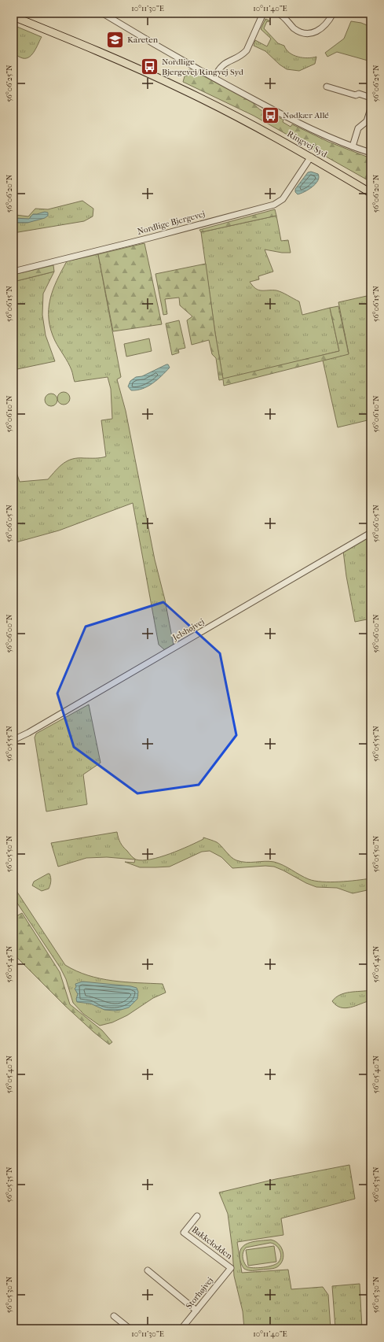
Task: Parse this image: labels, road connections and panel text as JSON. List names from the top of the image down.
{
  "streets": {
    "main road": ["Ringvej Syd"],
    "street": [
      "Nordlige Bjergevej",
      "Jelshøjvej",
      "Bakkelodden",
      "Storhøjvej"
    ]
  },
  "crossings": [
    ["Ringvej Syd", "Nordlige Bjergevej"],
    ["Bakkelodden", "Storhøjvej"]
  ],
  "places": {
    "school or university": ["Kareten"],
    "bus stop": ["Nordlige Bjergevej/Ringvej Syd", "Nødkær Allé"]
  },
  "coordinates": [
    "10°11'30\"E",
    "10°11'40\"E",
    "56°06'25\"N",
    "56°06'20\"N",
    "56°06'15\"N",
    "56°06'10\"N",
    "56°06'05\"N",
    "56°06'00\"N",
    "56°05'55\"N",
    "56°05'50\"N",
    "56°05'45\"N",
    "56°05'40\"N",
    "56°05'35\"N",
    "56°05'30\"N"
  ]
}
